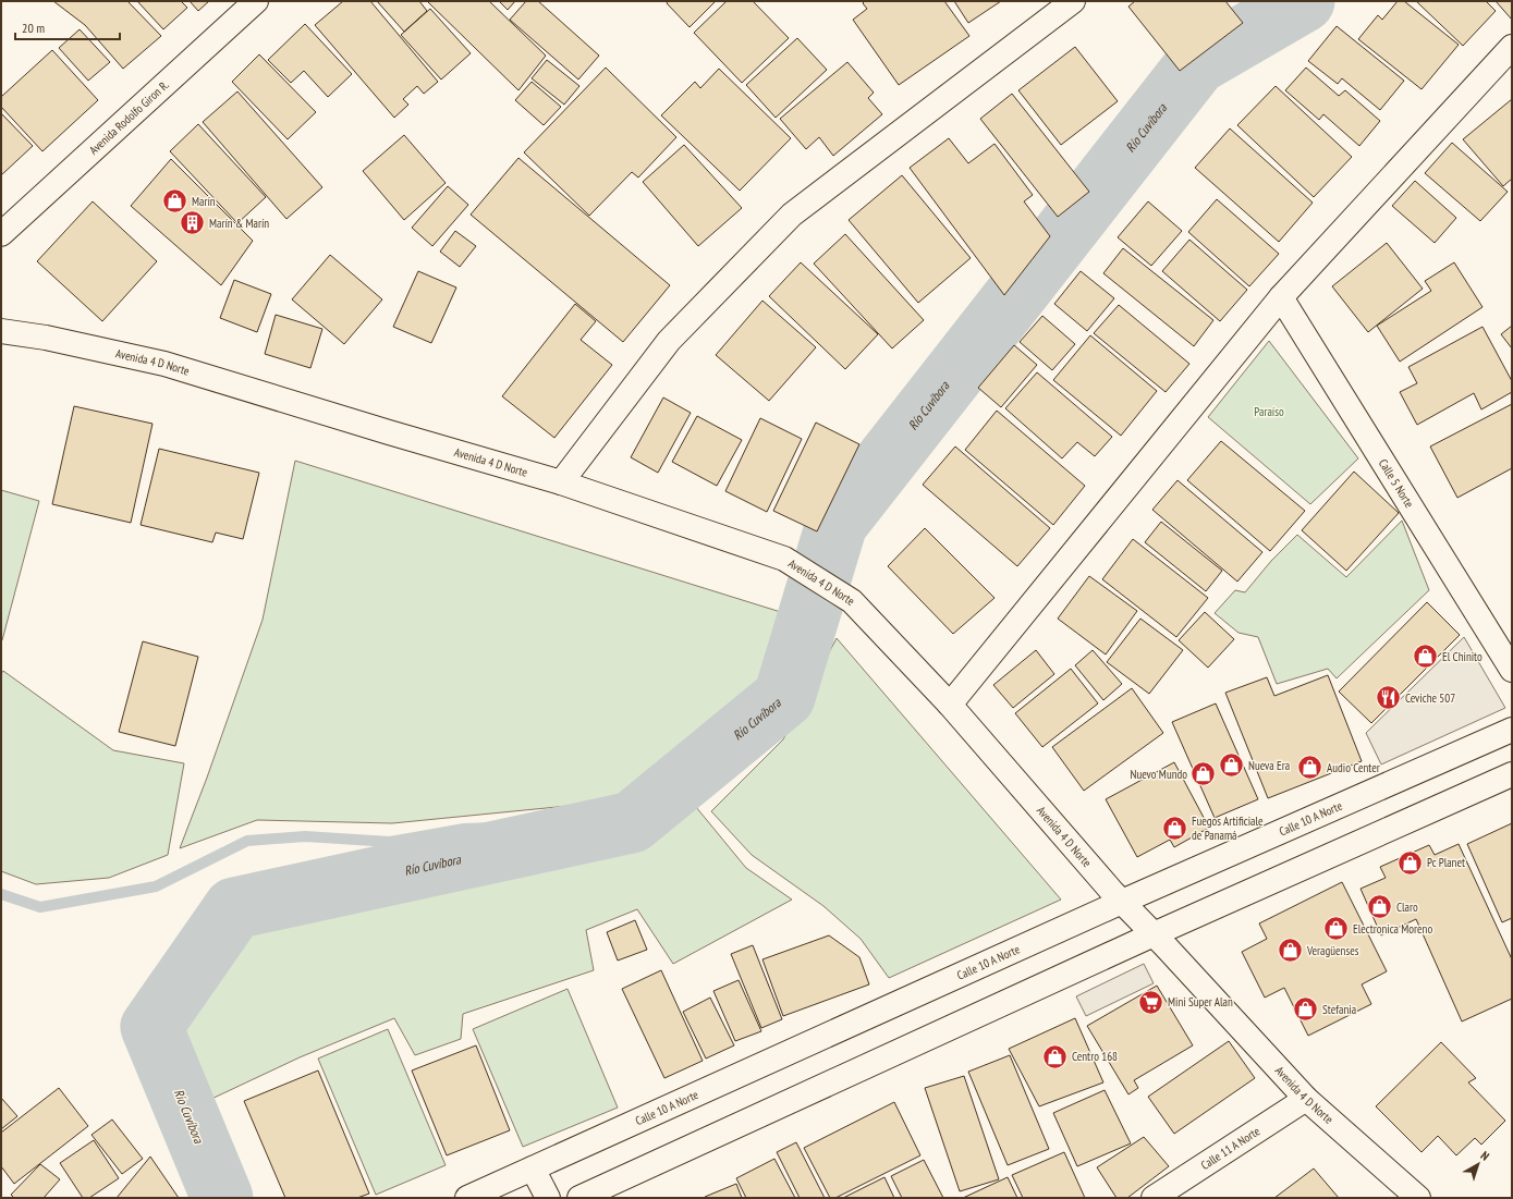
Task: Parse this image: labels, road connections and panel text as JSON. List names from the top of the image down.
{
  "streets": {
    "street": [
      "Avenida Rodolfo Giron R.",
      "Avenida 4 D Norte",
      "Calle 5 Norte",
      "Calle 10 A Norte",
      "Calle 11 A Norte"
    ]
  },
  "crossings": [
    ["Avenida 4 D Norte", "Calle 10 A Norte"],
    ["Avenida 4 D Norte", "Calle 11 A Norte"]
  ],
  "water": ["Río Cuvíbora"],
  "parks": ["Paraíso"],
  "places": {
    "shop": [
      "Marín",
      "El Chinito",
      "Nueva Era",
      "Audio Center",
      "Nuevo Mundo",
      "Fuegos Artificiale de Panamá",
      "Pc Planet",
      "Claro",
      "Electronica Moreno",
      "Veragüenses",
      "Stefania",
      "Centro 168"
    ],
    "building": ["Marín & Marín"],
    "restaurant": ["Ceviche 507"],
    "supermarket": ["Mini Super Alan"]
  },
  "scale_bar": "20 m",
  "north": "top right"
}
